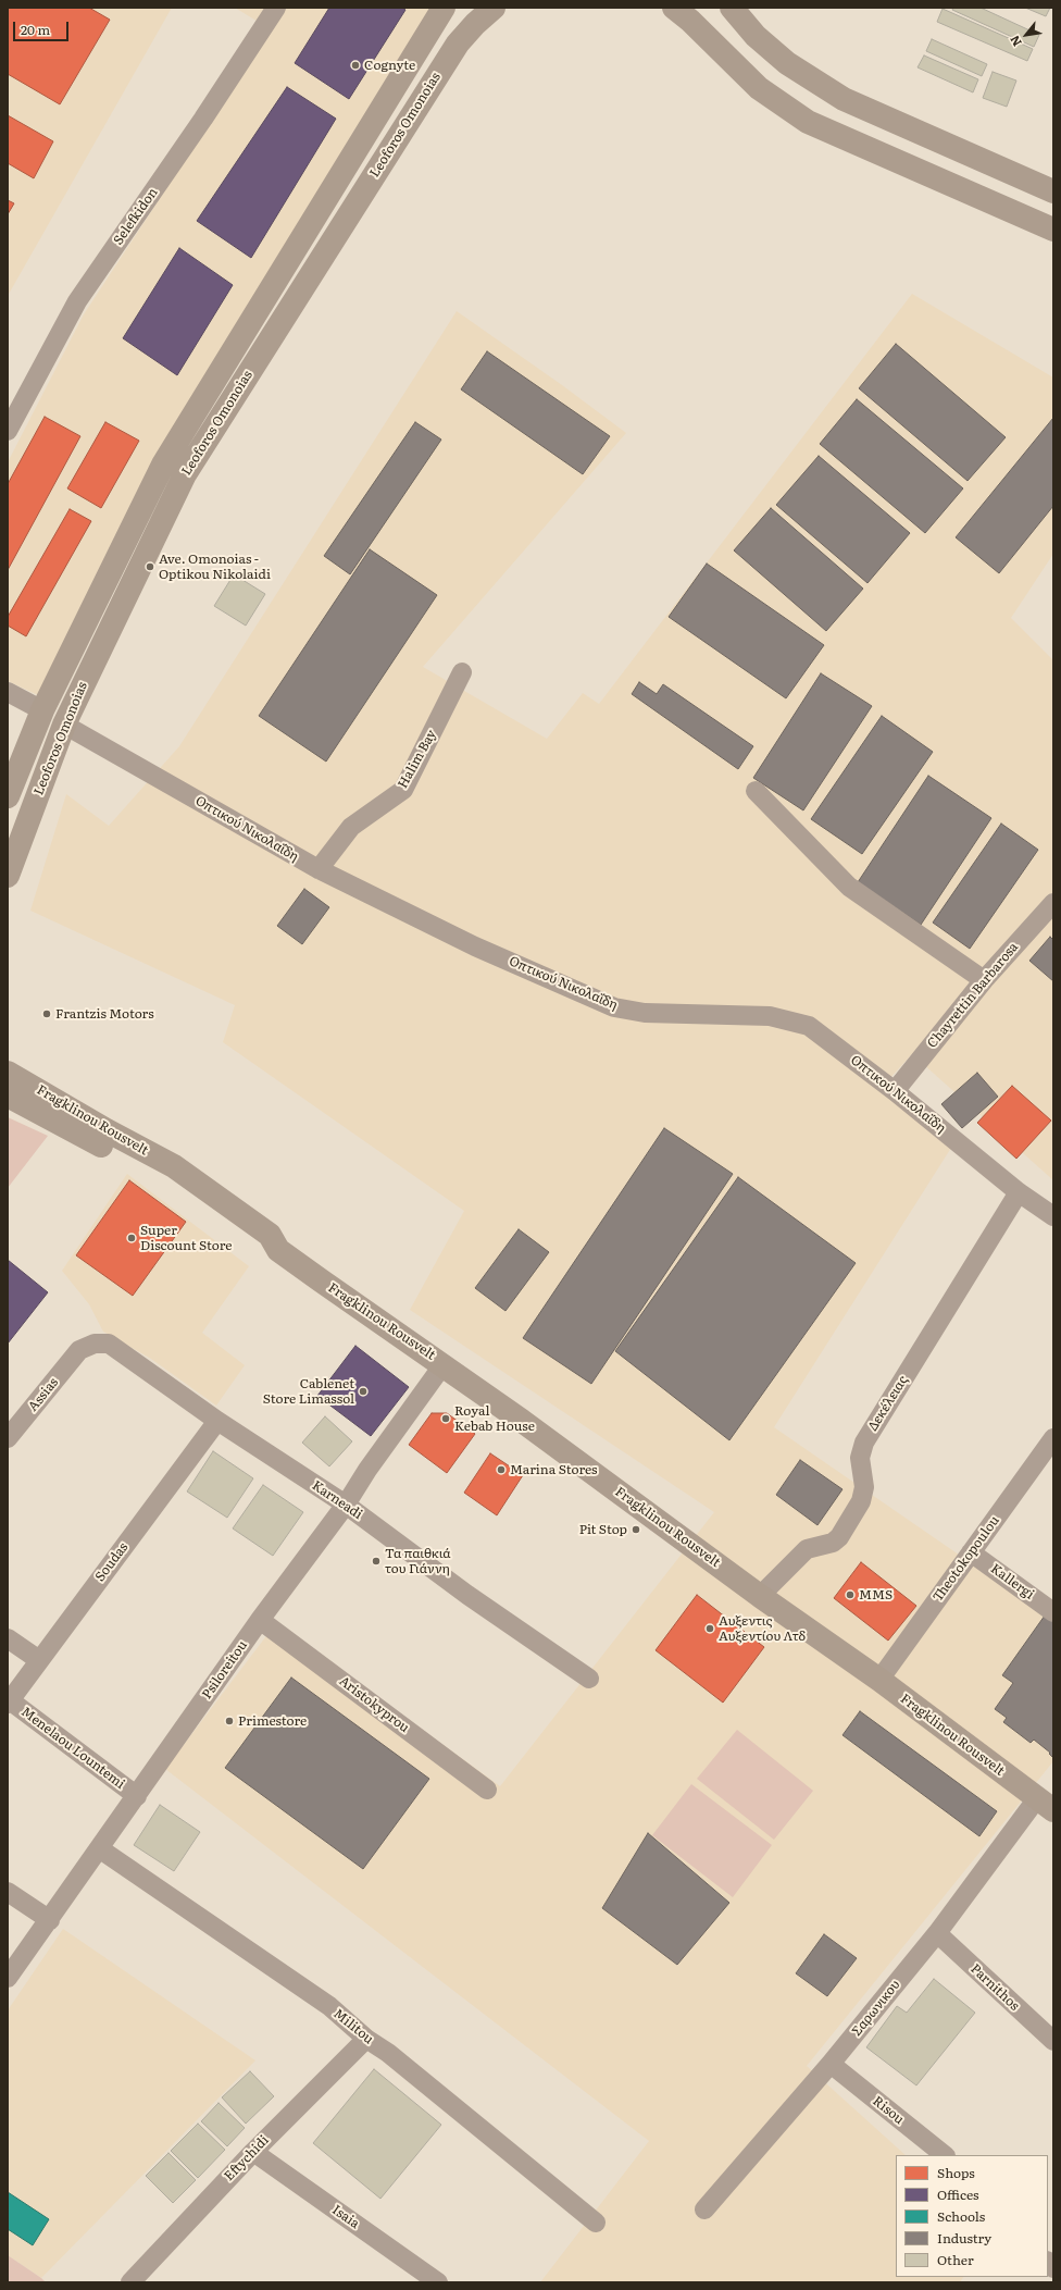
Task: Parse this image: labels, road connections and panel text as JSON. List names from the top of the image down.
{
  "streets": {
    "main road": ["Leoforos Omonoias", "Fragklinou Rousvelt"],
    "street": [
      "Selefkidon",
      "Halim Bay",
      "Οπτικού Νικολαΐδη",
      "Chayrettin Barbarosa",
      "Assias",
      "Δεκέλειας",
      "Karneadi",
      "Theotokopoulou",
      "Soudas",
      "Kallergi",
      "Psiloreitou",
      "Aristokyprou",
      "Menelaou Lountemi",
      "Parnithos",
      "Σαρωνικου",
      "Militou",
      "Risou",
      "Eftychidi",
      "Isaia"
    ]
  },
  "crossings": [
    ["Leoforos Omonoias", "Οπτικού Νικολαΐδη"],
    ["Halim Bay", "Οπτικού Νικολαΐδη"],
    ["Οπτικού Νικολαΐδη", "Chayrettin Barbarosa"],
    ["Οπτικού Νικολαΐδη", "Δεκέλειας"],
    ["Fragklinou Rousvelt", "Δεκέλειας"],
    ["Fragklinou Rousvelt", "Theotokopoulou"],
    ["Fragklinou Rousvelt", "Psiloreitou"],
    ["Fragklinou Rousvelt", "Σαρωνικου"],
    ["Assias", "Karneadi"],
    ["Karneadi", "Soudas"],
    ["Karneadi", "Psiloreitou"],
    ["Theotokopoulou", "Kallergi"],
    ["Soudas", "Menelaou Lountemi"],
    ["Psiloreitou", "Aristokyprou"],
    ["Psiloreitou", "Menelaou Lountemi"],
    ["Psiloreitou", "Militou"],
    ["Parnithos", "Σαρωνικου"],
    ["Σαρωνικου", "Risou"],
    ["Militou", "Eftychidi"],
    ["Eftychidi", "Isaia"]
  ],
  "places": [
    "Cognyte",
    "Ave. Omonoias - Optikou Nikolaidi",
    "Frantzis Motors",
    "Super Discount Store",
    "Cablenet Store Limassol",
    "Royal Kebab House",
    "Marina Stores",
    "Pit Stop",
    "Τα παιθκιά του Γιάννη",
    "MMS",
    "Αυξεντις Αυξεντίου Λτδ",
    "Primestore"
  ],
  "legend": [
    "Shops",
    "Offices",
    "Schools",
    "Industry",
    "Other"
  ],
  "scale_bar": "20 m",
  "north": "bottom left"
}
